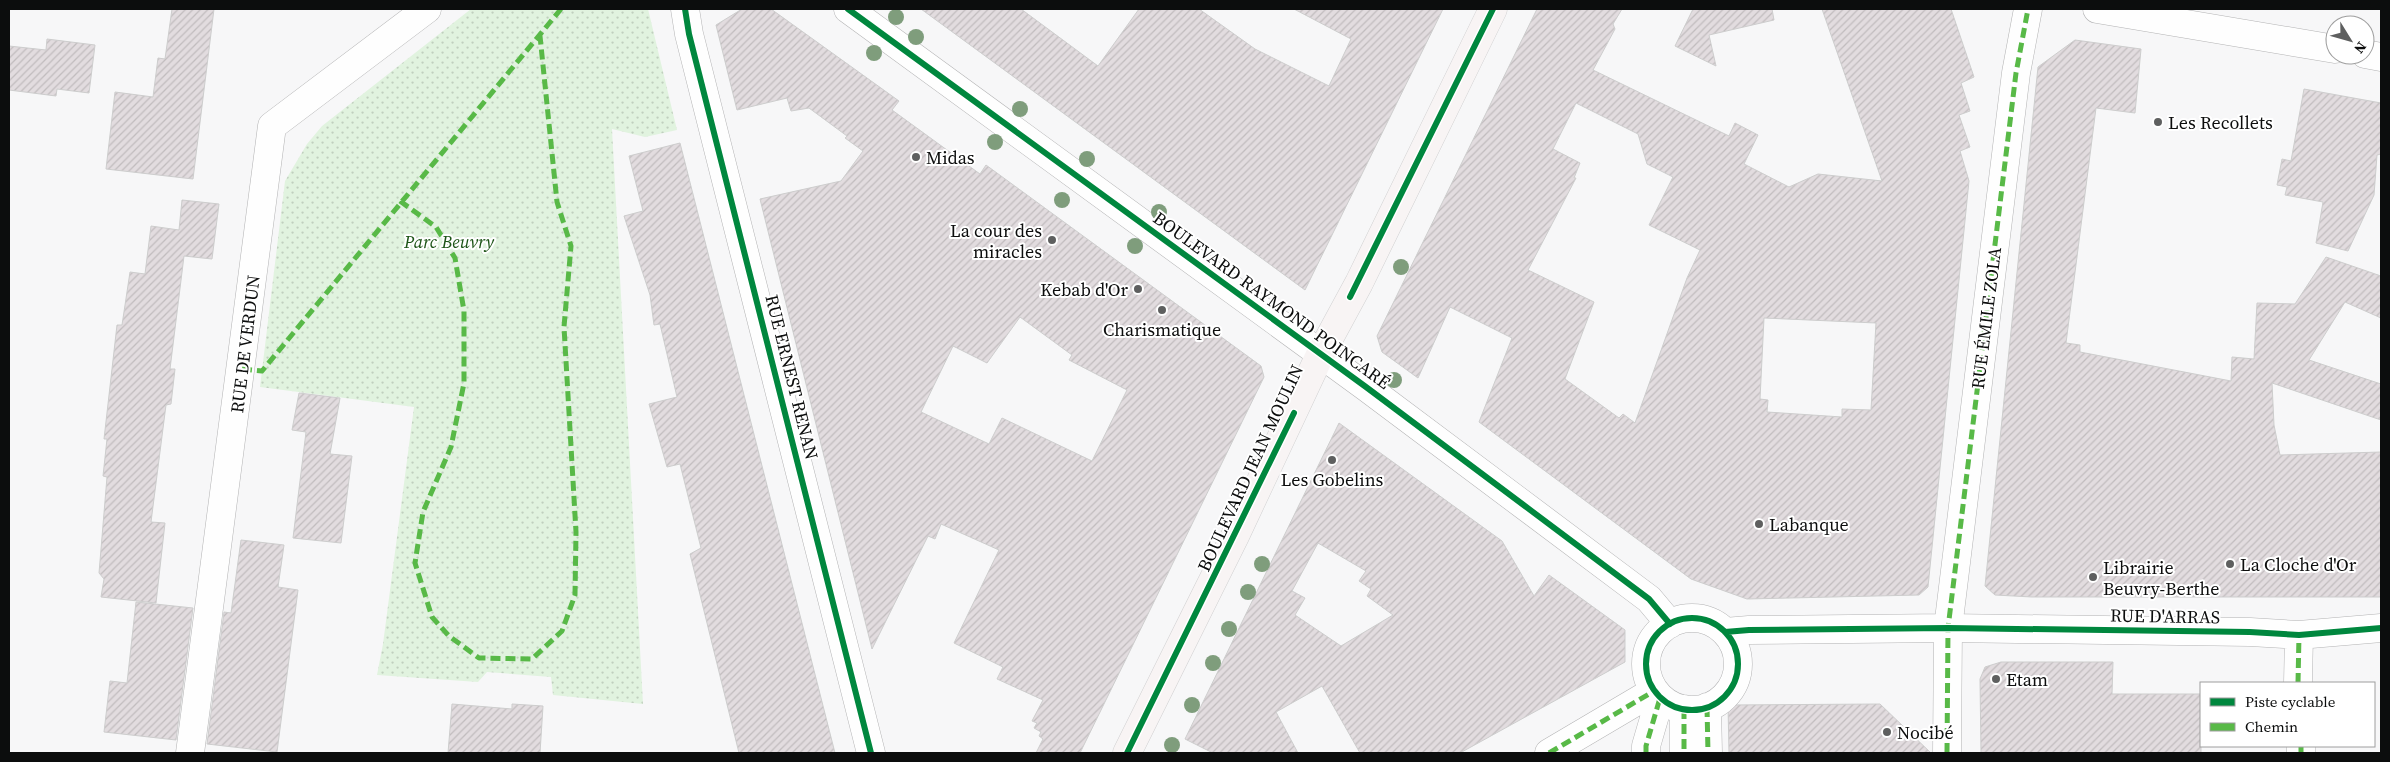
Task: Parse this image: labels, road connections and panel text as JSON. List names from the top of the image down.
{
  "streets": {
    "main road": ["BOULEVARD JEAN MOULIN"],
    "street": [
      "BOULEVARD RAYMOND POINCARÉ",
      "RUE ÉMILE ZOLA",
      "RUE DE VERDUN",
      "RUE ERNEST RENAN",
      "RUE D'ARRAS"
    ]
  },
  "crossings": [
    ["BOULEVARD RAYMOND POINCARÉ", "BOULEVARD JEAN MOULIN"],
    ["BOULEVARD RAYMOND POINCARÉ", "RUE D'ARRAS"],
    ["RUE ÉMILE ZOLA", "RUE D'ARRAS"]
  ],
  "parks": ["Parc Beuvry"],
  "places": [
    "Les Recollets",
    "Midas",
    "La cour des miracles",
    "Kebab d'Or",
    "Charismatique",
    "Les Gobelins",
    "Labanque",
    "La Cloche d'Or",
    "Librairie Beuvry-Berthe",
    "Etam",
    "Nocibé"
  ],
  "legend": ["Piste cyclable", "Chemin"],
  "north": "bottom right"
}
